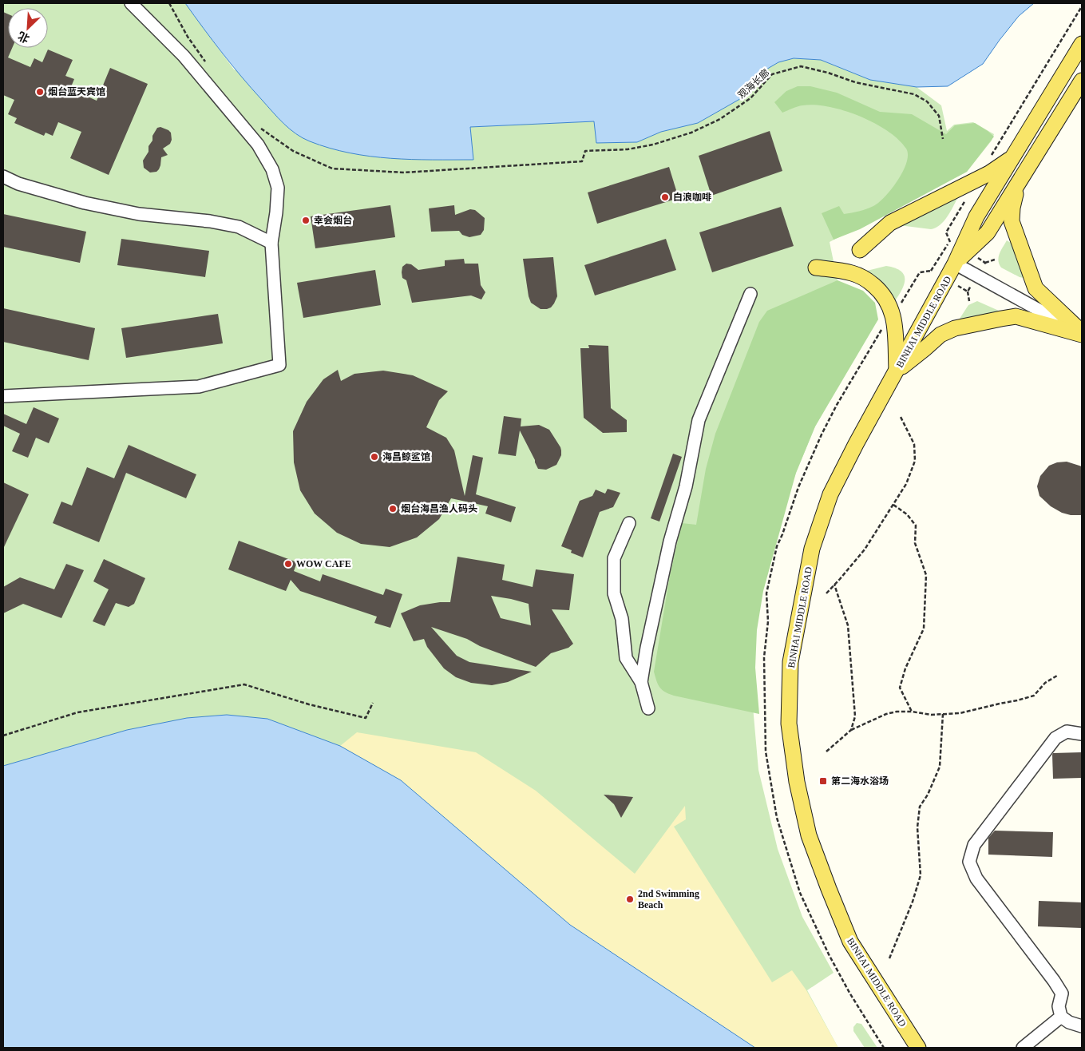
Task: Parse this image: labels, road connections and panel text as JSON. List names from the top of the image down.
{
  "streets": {
    "main road": ["BINHAI MIDDLE ROAD"],
    "path": ["观海长廊"]
  },
  "places": {
    "other": [
      "烟台蓝天宾馆",
      "白浪咖啡",
      "幸会烟台",
      "海昌鲸鲨馆",
      "烟台海昌渔人码头",
      "WOW CAFE",
      "2nd Swimming Beach"
    ],
    "transit": ["第二海水浴场"]
  },
  "north": "bottom left"
}
